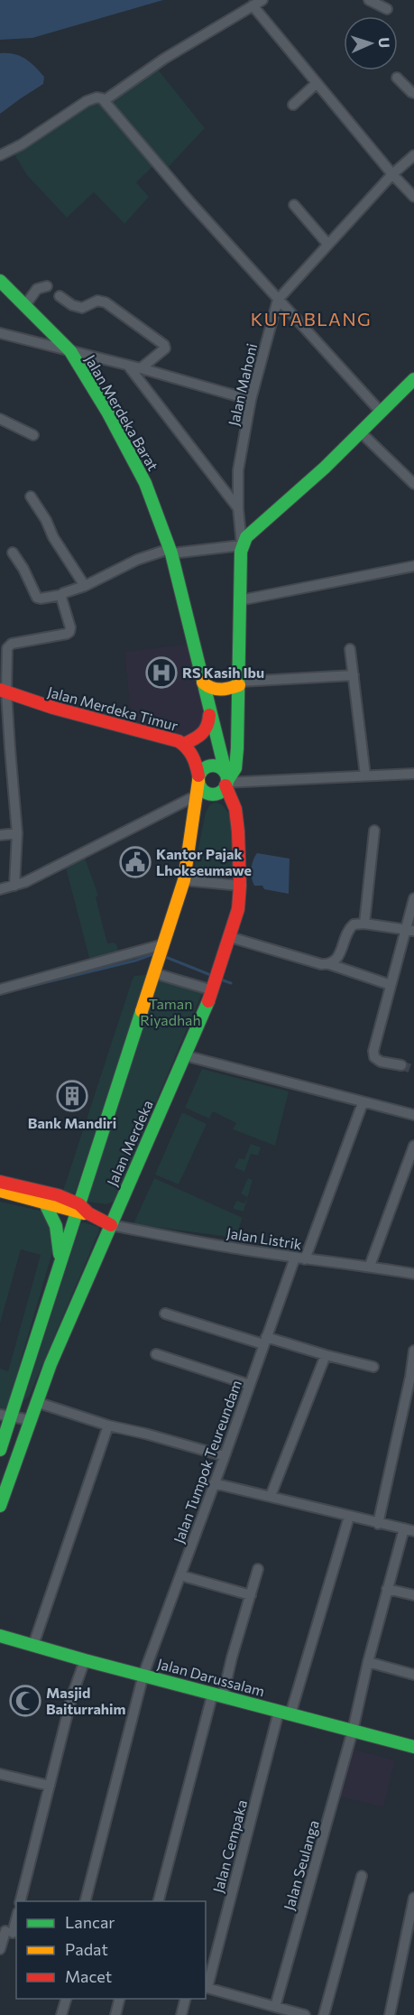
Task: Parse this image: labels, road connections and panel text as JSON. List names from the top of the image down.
{
  "streets": {
    "main road": [
      "Jalan Merdeka Barat",
      "Jalan Merdeka Timur",
      "Jalan Merdeka",
      "Jalan Darussalam"
    ],
    "street": [
      "Jalan Mahoni",
      "Jalan Listrik",
      "Jalan Tumpok Teureundam",
      "Jalan Cempaka",
      "Jalan Seulanga"
    ]
  },
  "crossings": [
    ["Jalan Merdeka Barat", "Jalan Merdeka Timur"],
    ["Jalan Merdeka Barat", "Jalan Merdeka"],
    ["Jalan Merdeka Timur", "Jalan Merdeka"],
    ["Jalan Merdeka", "Jalan Listrik"],
    ["Jalan Listrik", "Jalan Tumpok Teureundam"],
    ["Jalan Tumpok Teureundam", "Jalan Darussalam"],
    ["Jalan Darussalam", "Jalan Cempaka"],
    ["Jalan Darussalam", "Jalan Seulanga"]
  ],
  "districts": ["KUTABLANG"],
  "parks": ["Taman Riyadhah"],
  "places": {
    "hospital": ["RS Kasih Ibu"],
    "public building": ["Kantor Pajak Lhokseumawe"],
    "building": ["Bank Mandiri"],
    "mosque": ["Masjid Baiturrahim"]
  },
  "legend": ["Lancar", "Padat", "Macet"],
  "north": "right"
}
